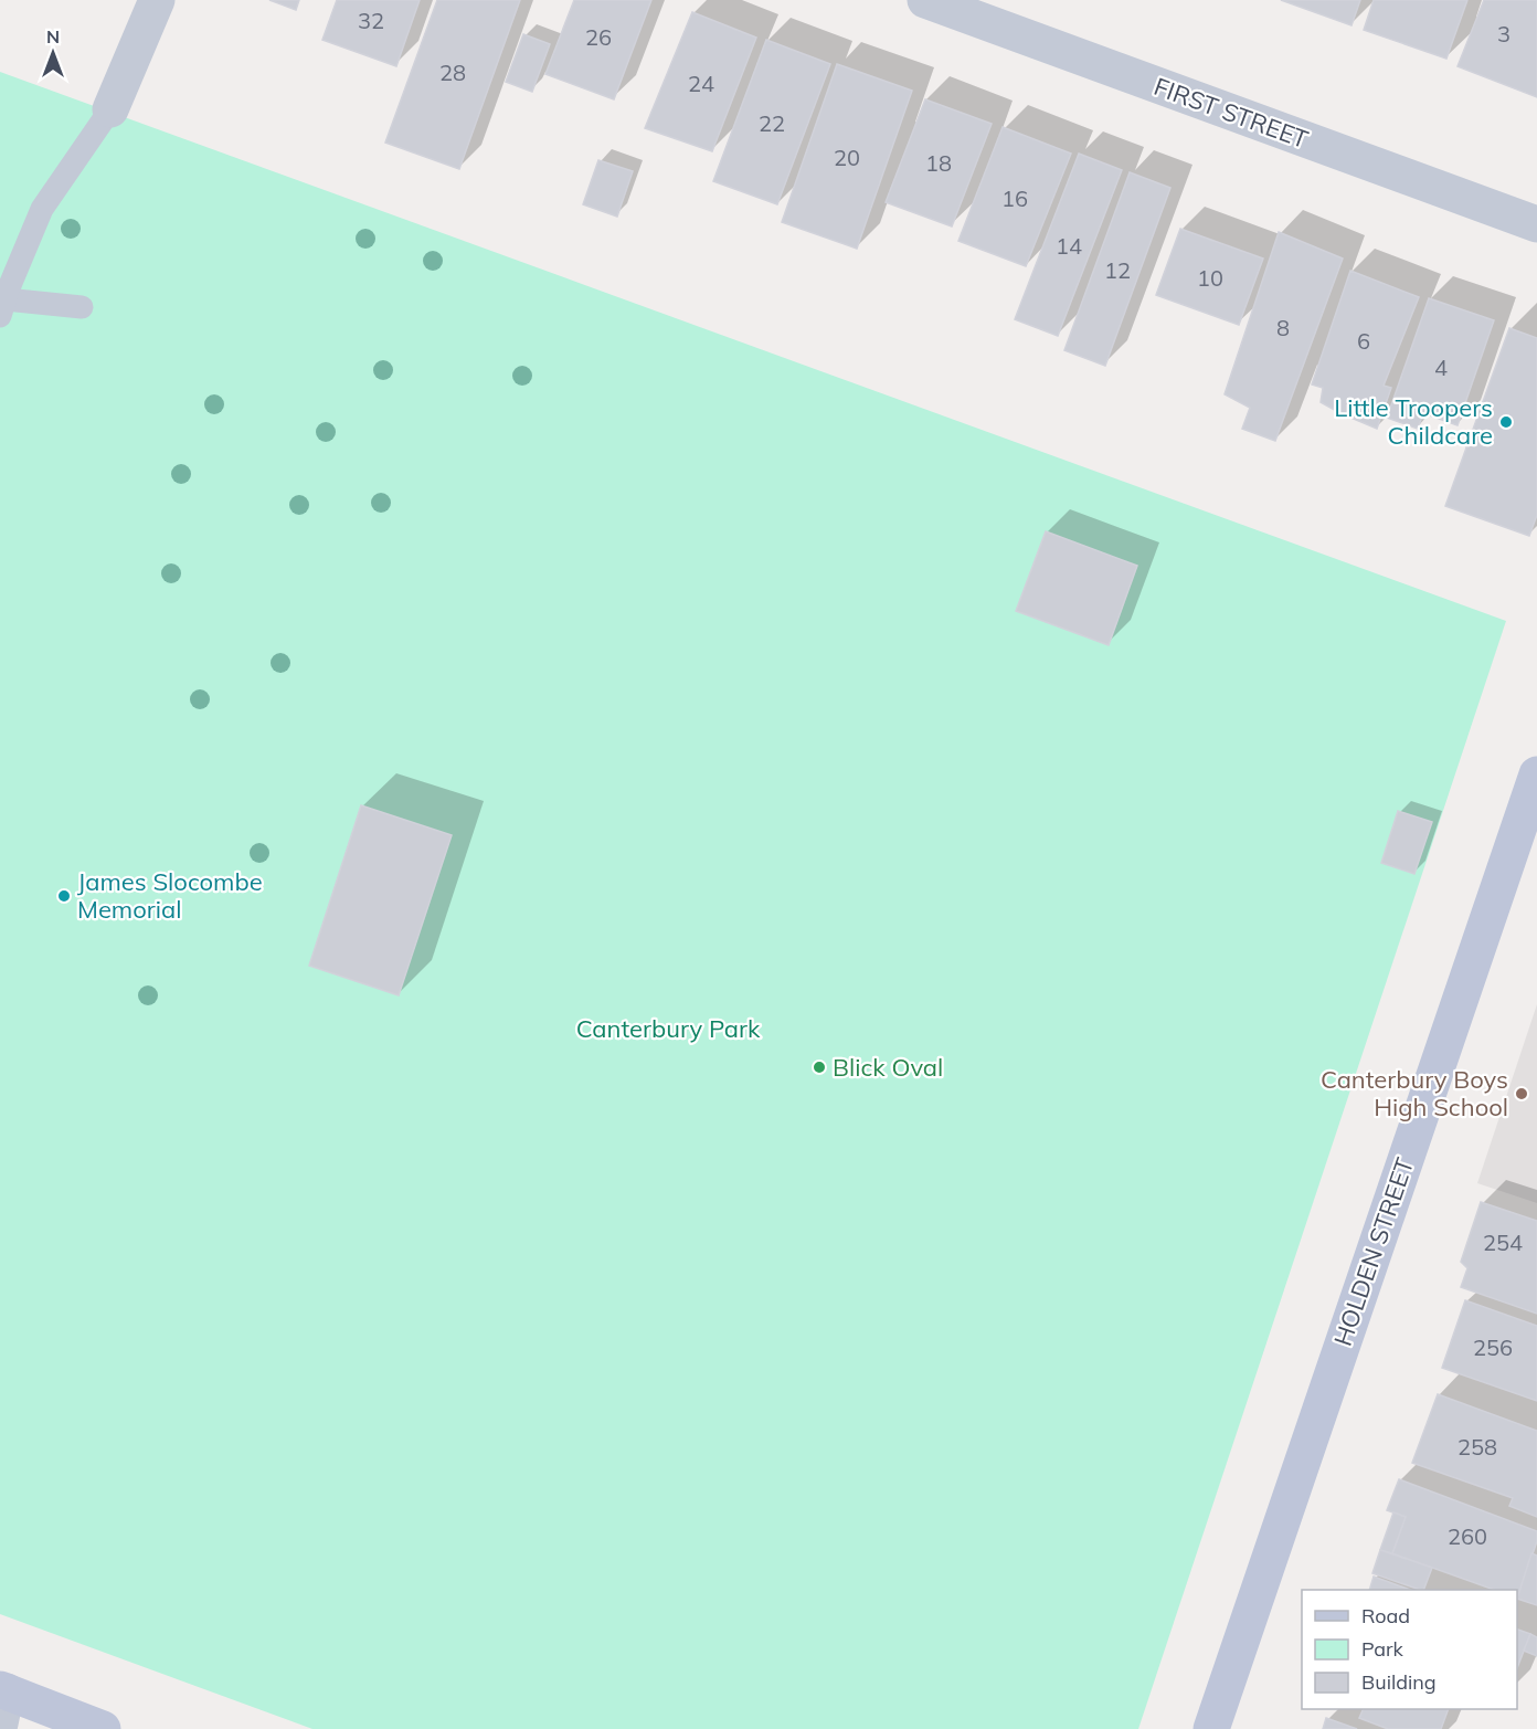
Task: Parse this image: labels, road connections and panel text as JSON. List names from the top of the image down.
{
  "streets": {
    "street": ["FIRST STREET", "HOLDEN STREET"]
  },
  "parks": ["Canterbury Park"],
  "places": [
    "Little Troopers Childcare",
    "James Slocombe Memorial",
    "Blick Oval",
    "Canterbury Boys High School"
  ],
  "house_numbers": [
    "32",
    "3",
    "26",
    "28",
    "24",
    "22",
    "20",
    "18",
    "16",
    "14",
    "12",
    "10",
    "8",
    "6",
    "4",
    "254",
    "256",
    "258",
    "260"
  ],
  "legend": ["Road", "Park", "Building"],
  "north": "top"
}
